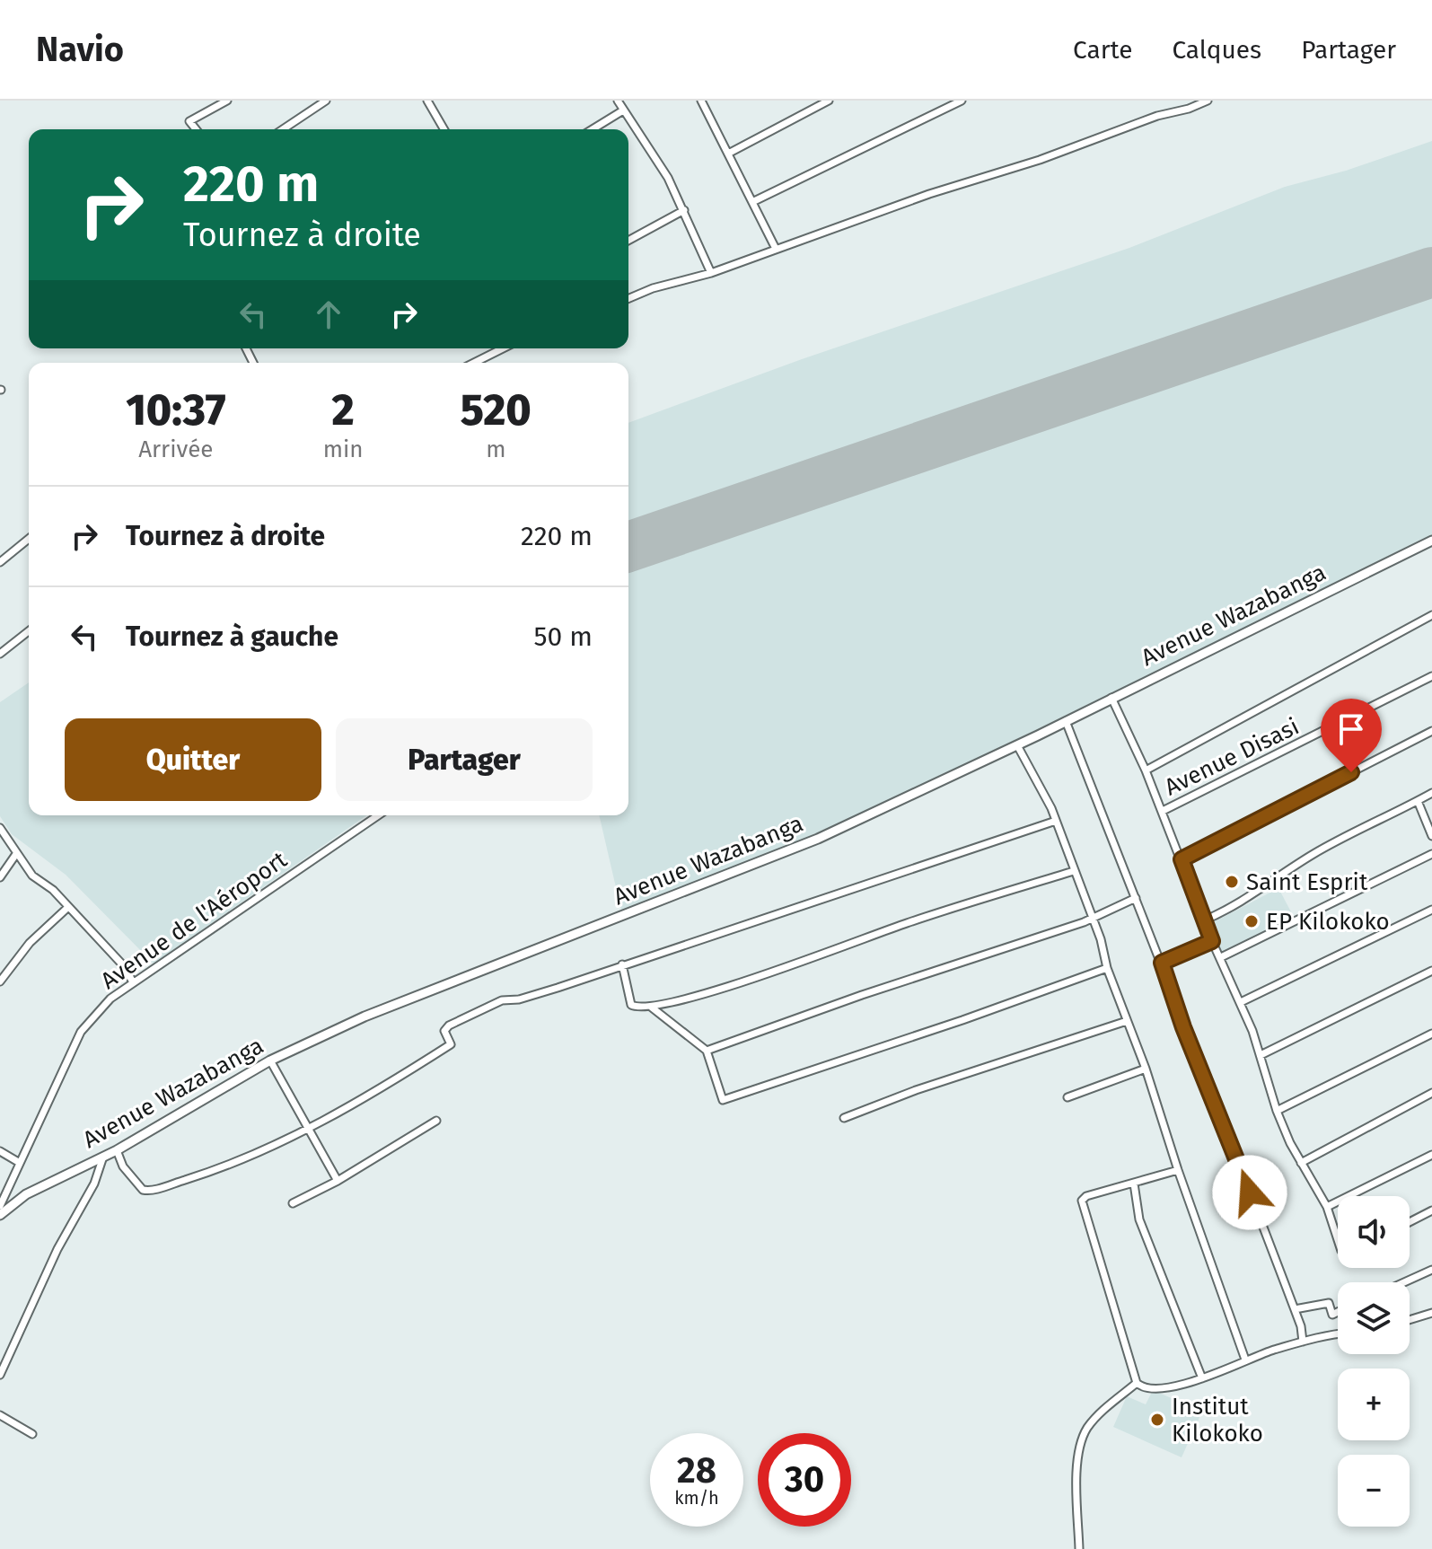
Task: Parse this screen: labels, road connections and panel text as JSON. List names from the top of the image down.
{
  "streets": {
    "main road": ["Avenue Wazabanga"],
    "street": ["Avenue Disasi", "Avenue de l'Aéroport"]
  },
  "places": ["Saint Esprit", "EP Kilokoko", "Institut Kilokoko"],
  "page": {
    "header": "Navio",
    "nav": ["Carte", "Calques", "Partager"],
    "turn": ["220 m", "Tournez à droite"],
    "eta": [
      "10:37",
      "Arrivée",
      "2",
      "min",
      "520",
      "m"
    ],
    "list": [
      {
        "name": "Tournez à droite",
        "value": "220 m"
      },
      {
        "name": "Tournez à gauche",
        "value": "50 m"
      }
    ],
    "buttons": ["Quitter", "Partager"],
    "map_buttons": ["+", "−"],
    "speed": "28 km/h",
    "limit": "30"
  }
}
